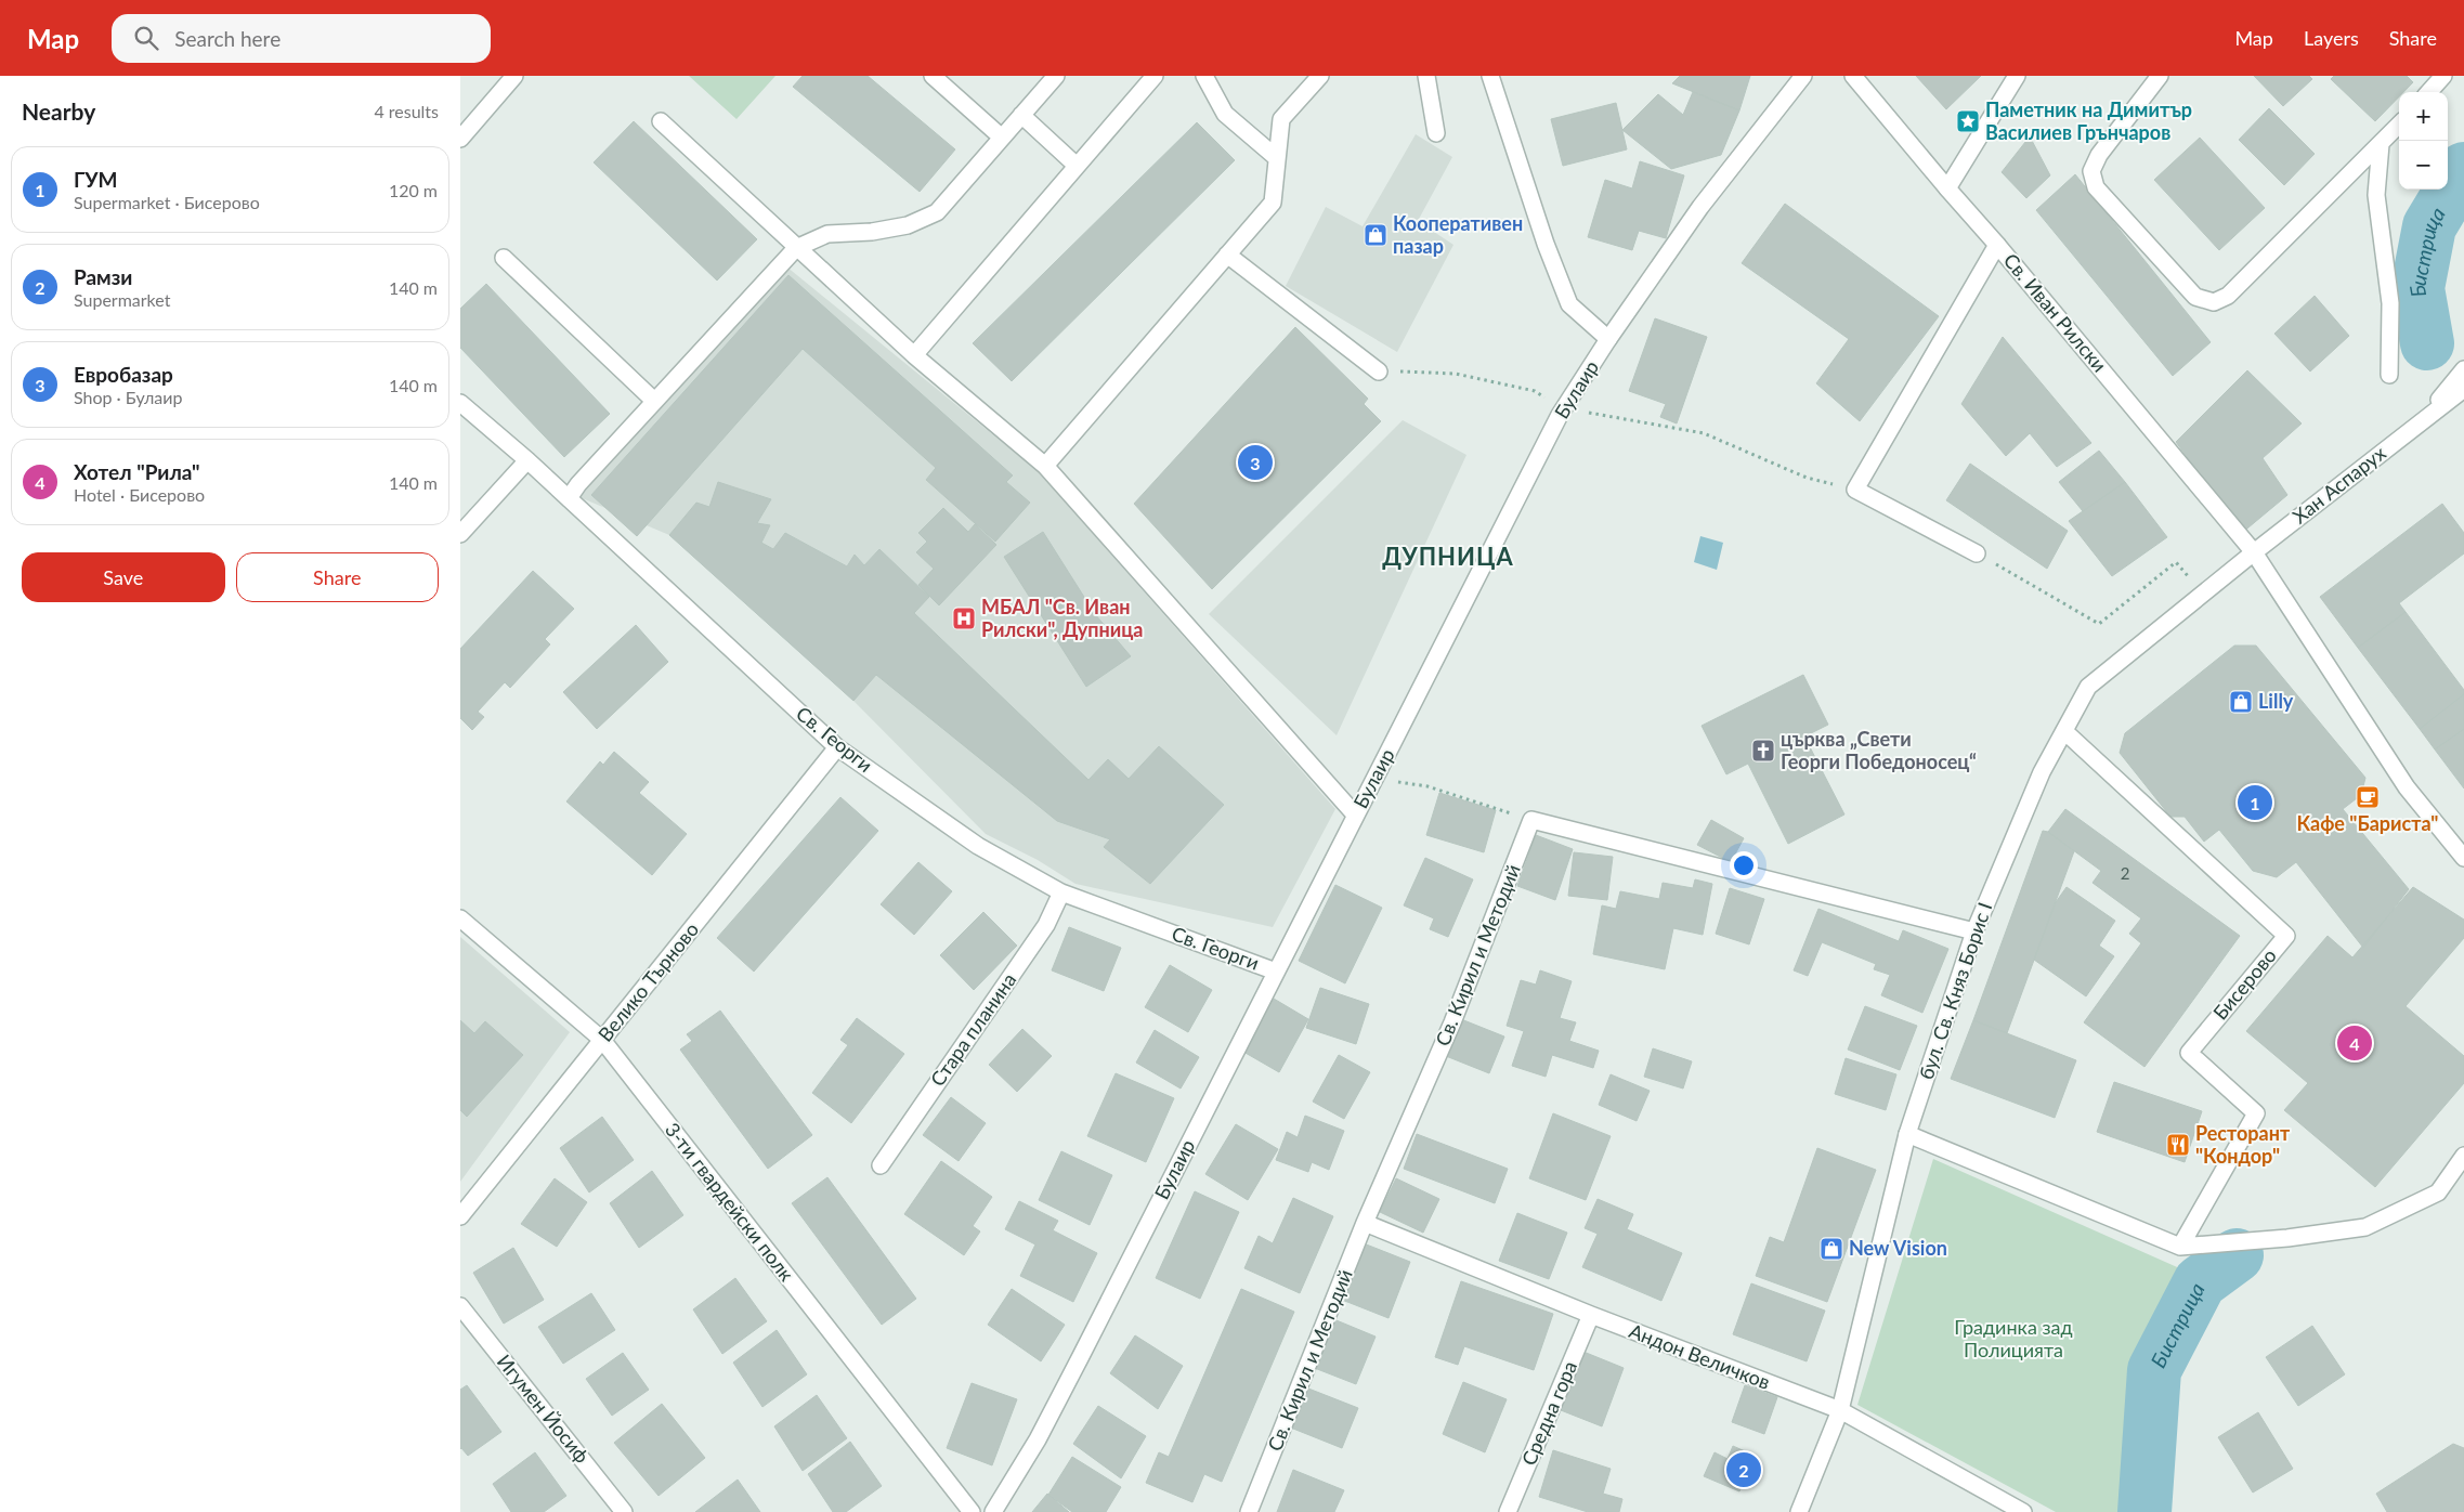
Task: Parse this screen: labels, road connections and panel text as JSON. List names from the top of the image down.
{
  "streets": {
    "street": [
      "Св. Иван Рилски",
      "Булаир",
      "Хан Аспарух",
      "Св. Георги",
      "Св. Кирил и Методий",
      "Велико Търново",
      "Бисерово",
      "бул. Св. Княз Борис I",
      "Стара планина",
      "3-ти гвардейски полк",
      "Андон Величков",
      "Игумен Йосиф",
      "Средна гора"
    ]
  },
  "crossings": [
    ["Св. Иван Рилски", "Хан Аспарух"],
    ["Св. Иван Рилски", "бул. Св. Княз Борис I"],
    ["Булаир", "Св. Георги"],
    ["Хан Аспарух", "бул. Св. Княз Борис I"],
    ["Св. Георги", "Велико Търново"],
    ["Св. Георги", "Стара планина"],
    ["Св. Кирил и Методий", "Андон Величков"],
    ["Велико Търново", "3-ти гвардейски полк"],
    ["Бисерово", "бул. Св. Княз Борис I"],
    ["бул. Св. Княз Борис I", "Андон Величков"],
    ["Андон Величков", "Средна гора"]
  ],
  "districts": ["ДУПНИЦА"],
  "water": ["Бистрица"],
  "parks": ["Градинка зад Полицията"],
  "places": {
    "place": ["Паметник на Димитър Василиев Грънчаров"],
    "shop": ["Кооперативен пазар", "Lilly", "New Vision"],
    "hospital": ["МБАЛ \"Св. Иван Рилски\", Дупница"],
    "church": ["църква „Свети Георги Победоносец“"],
    "cafe": ["Кафе \"Бариста\""],
    "restaurant": ["Ресторант \"Кондор\""]
  },
  "house_numbers": ["2"],
  "page": {
    "header": "Map",
    "search": "Search here",
    "nav": ["Map", "Layers", "Share"],
    "heading": ["Nearby", "4 results"],
    "map_buttons": ["+", "−"],
    "list": [
      {
        "mark": "1",
        "name": "ГУМ",
        "note": "Supermarket · Бисерово",
        "value": "120 m"
      },
      {
        "mark": "2",
        "name": "Рамзи",
        "note": "Supermarket",
        "value": "140 m"
      },
      {
        "mark": "3",
        "name": "Евробазар",
        "note": "Shop · Булаир",
        "value": "140 m"
      },
      {
        "mark": "4",
        "name": "Хотел \"Рила\"",
        "note": "Hotel · Бисерово",
        "value": "140 m"
      }
    ],
    "pins": [
      "3",
      "1",
      "4",
      "2"
    ],
    "buttons": ["Save", "Share"]
  }
}
